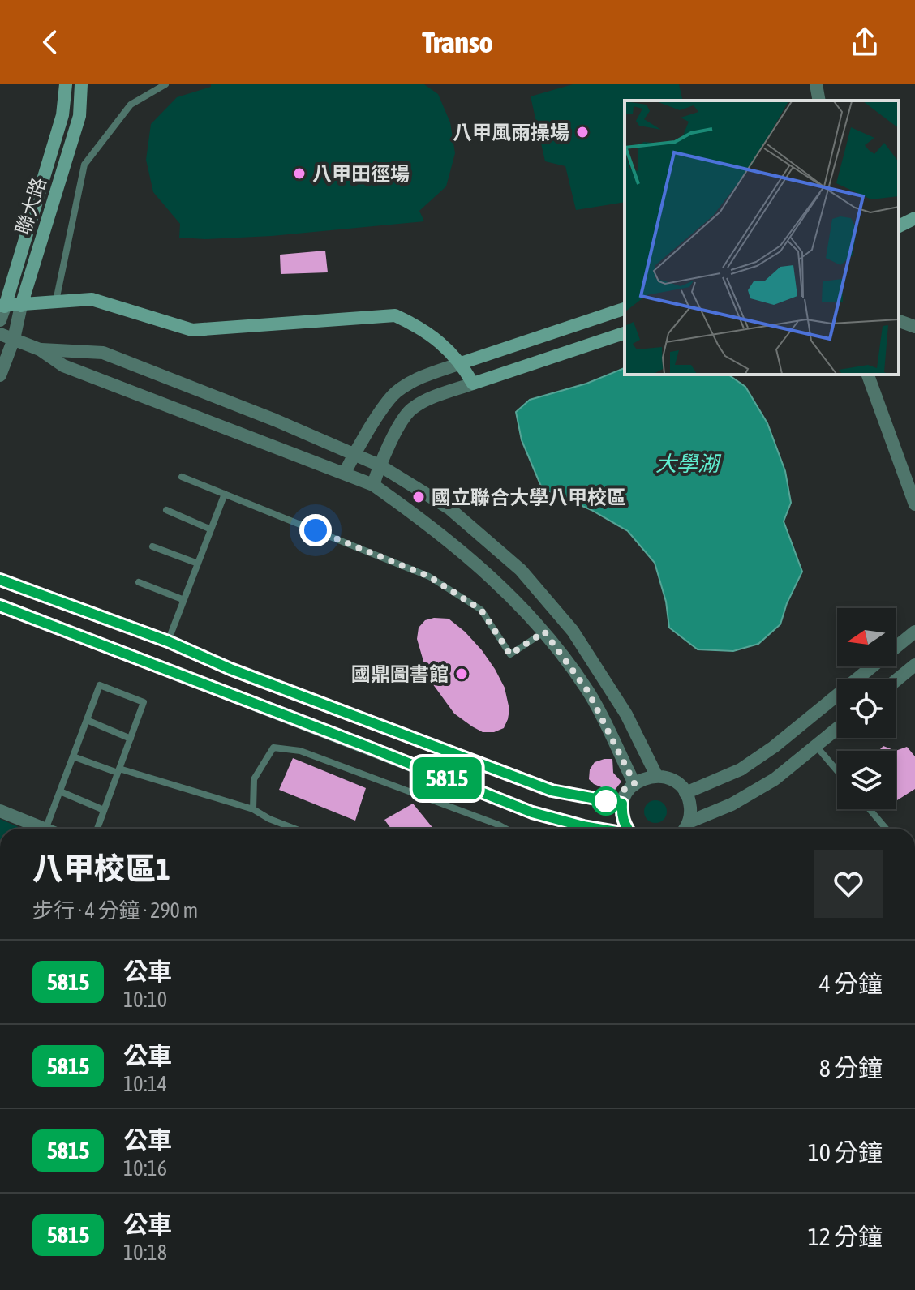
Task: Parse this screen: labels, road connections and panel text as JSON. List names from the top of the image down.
{
  "streets": {
    "street": ["聯大路"]
  },
  "water": ["大學湖"],
  "places": [
    "八甲風雨操場",
    "八甲田徑場",
    "國立聯合大學八甲校區",
    "國鼎圖書館"
  ],
  "lines": ["bus line 5815"],
  "north": "left",
  "page": {
    "header": "Transo",
    "on_map": "5815",
    "heading": ["八甲校區1", "步行 · 4 分鐘 · 290 m"],
    "list": [
      {
        "mark": "5815",
        "name": "公車",
        "note": "10:10",
        "value": "4 分鐘"
      },
      {
        "mark": "5815",
        "name": "公車",
        "note": "10:14",
        "value": "8 分鐘"
      },
      {
        "mark": "5815",
        "name": "公車",
        "note": "10:16",
        "value": "10 分鐘"
      },
      {
        "mark": "5815",
        "name": "公車",
        "note": "10:18",
        "value": "12 分鐘"
      }
    ]
  }
}
